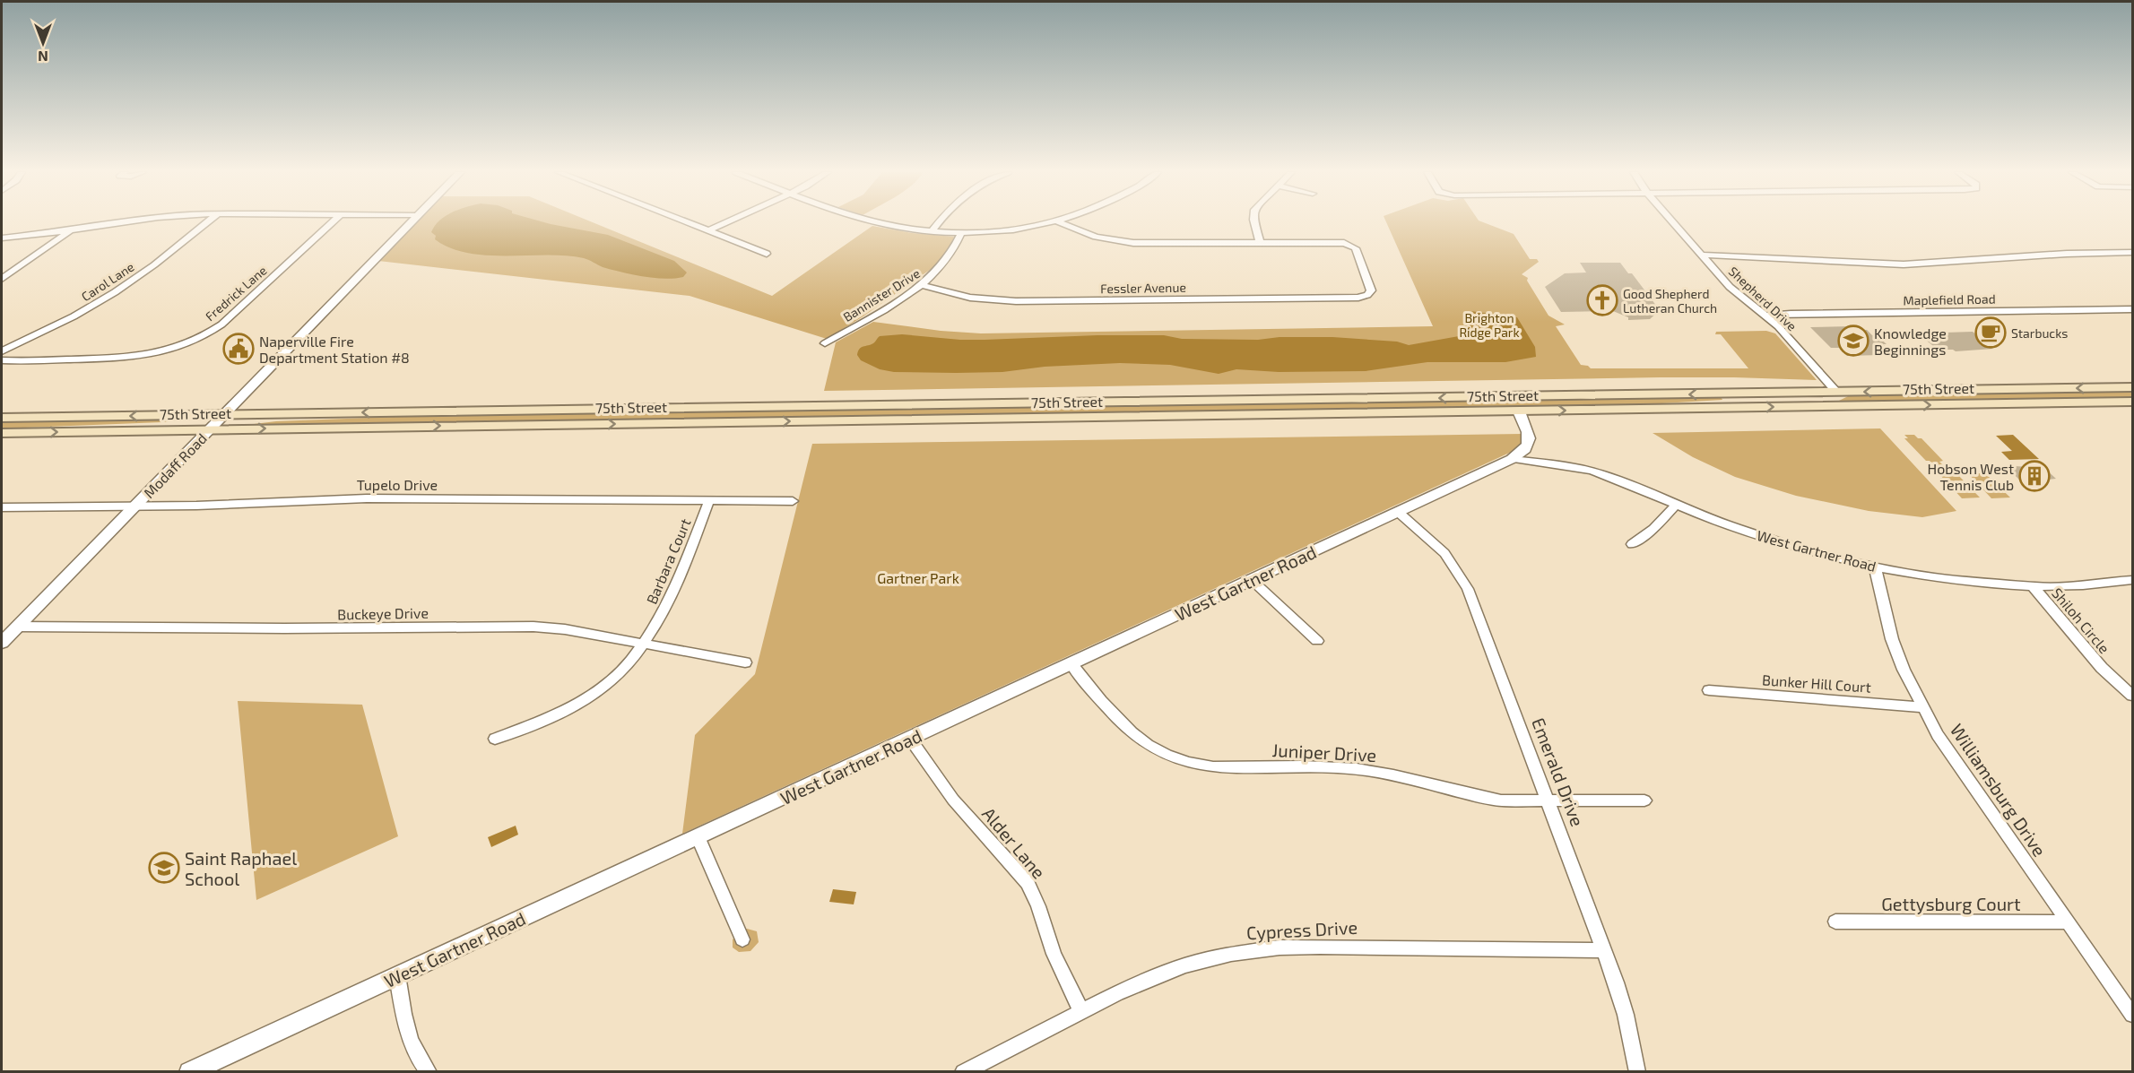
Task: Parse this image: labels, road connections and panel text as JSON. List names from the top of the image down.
{
  "streets": {
    "main road": ["75th Street"],
    "street": [
      "Carol Lane",
      "Fessler Avenue",
      "Fredrick Lane",
      "Bannister Drive",
      "Shepherd Drive",
      "Maplefield Road",
      "Modaff Road",
      "Tupelo Drive",
      "West Gartner Road",
      "Barbara Court",
      "Buckeye Drive",
      "Shiloh Circle",
      "Bunker Hill Court",
      "Juniper Drive",
      "Emerald Drive",
      "Williamsburg Drive",
      "Alder Lane",
      "Gettysburg Court",
      "Cypress Drive"
    ]
  },
  "crossings": [
    ["Fessler Avenue", "Bannister Drive"],
    ["Shepherd Drive", "Maplefield Road"],
    ["Shepherd Drive", "75th Street"],
    ["75th Street", "Modaff Road"],
    ["75th Street", "West Gartner Road"],
    ["Modaff Road", "Tupelo Drive"],
    ["Modaff Road", "Buckeye Drive"],
    ["Tupelo Drive", "Barbara Court"],
    ["West Gartner Road", "Shiloh Circle"],
    ["West Gartner Road", "Juniper Drive"],
    ["West Gartner Road", "Emerald Drive"],
    ["West Gartner Road", "Williamsburg Drive"],
    ["West Gartner Road", "Alder Lane"],
    ["Barbara Court", "Buckeye Drive"],
    ["Bunker Hill Court", "Williamsburg Drive"],
    ["Juniper Drive", "Emerald Drive"],
    ["Emerald Drive", "Cypress Drive"],
    ["Williamsburg Drive", "Gettysburg Court"],
    ["Alder Lane", "Cypress Drive"]
  ],
  "parks": ["Brighton Ridge Park", "Gartner Park"],
  "places": {
    "church": ["Good Shepherd Lutheran Church"],
    "cafe": ["Starbucks"],
    "school or university": ["Knowledge Beginnings", "Saint Raphael School"],
    "public building": ["Naperville Fire Department Station #8"],
    "building": ["Hobson West Tennis Club"]
  },
  "north": "bottom"
}
